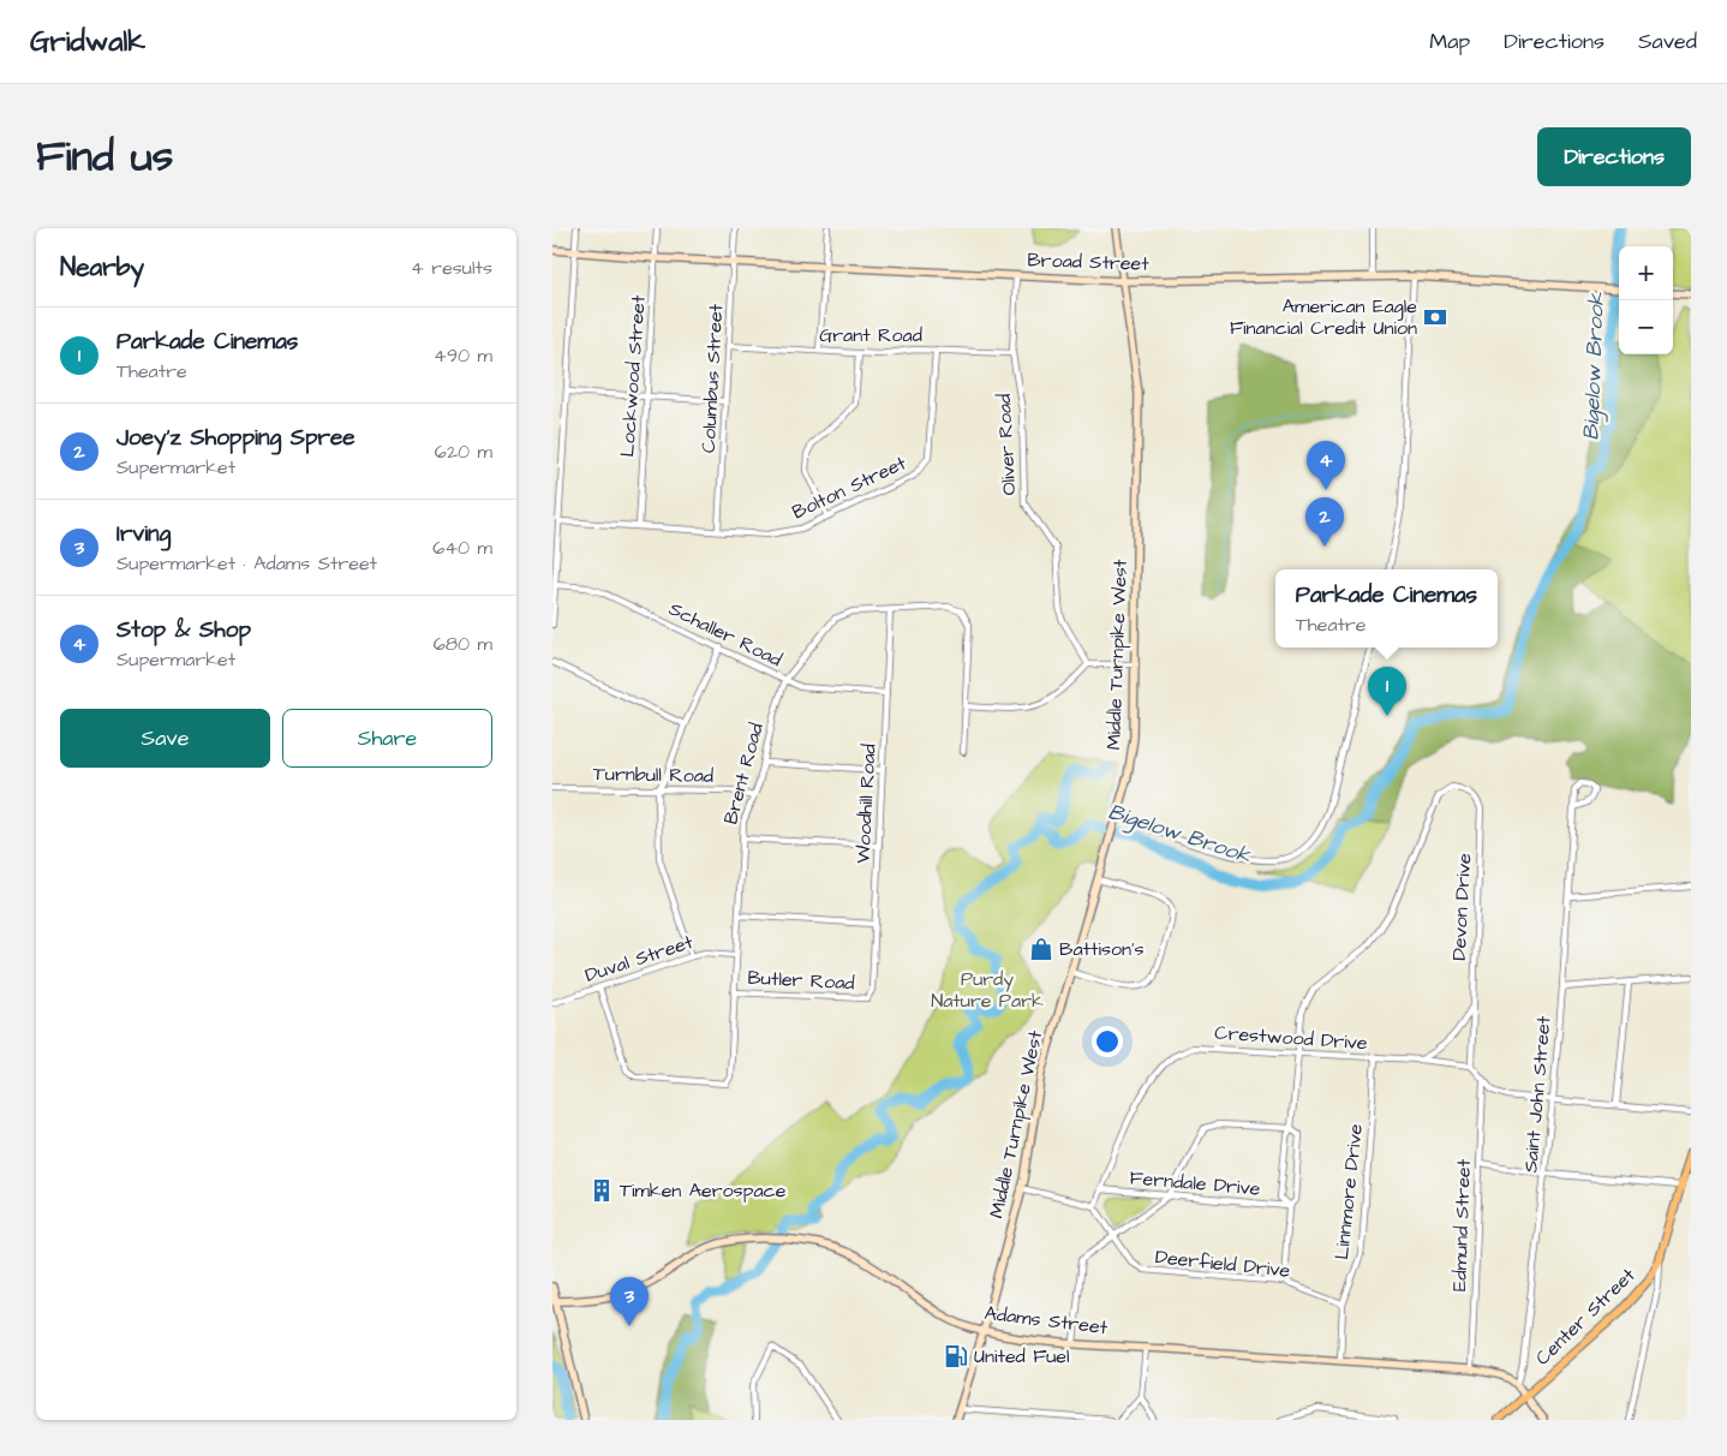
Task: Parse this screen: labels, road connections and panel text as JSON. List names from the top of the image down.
{
  "streets": {
    "main road": [
      "Broad Street",
      "Middle Turnpike West",
      "Center Street",
      "Adams Street"
    ],
    "street": [
      "Grant Road",
      "Lockwood Street",
      "Columbus Street",
      "Oliver Road",
      "Bolton Street",
      "Schaller Road",
      "Brent Road",
      "Turnbull Road",
      "Woodhill Road",
      "Devon Drive",
      "Duval Street",
      "Butler Road",
      "Crestwood Drive",
      "Saint John Street",
      "Ferndale Drive",
      "Linnmore Drive",
      "Edmund Street",
      "Deerfield Drive"
    ]
  },
  "crossings": [
    ["Broad Street", "Lockwood Street"],
    ["Broad Street", "Columbus Street"],
    ["Broad Street", "Oliver Road"],
    ["Broad Street", "Middle Turnpike West"],
    ["Grant Road", "Columbus Street"],
    ["Grant Road", "Oliver Road"],
    ["Grant Road", "Bolton Street"],
    ["Lockwood Street", "Bolton Street"],
    ["Columbus Street", "Bolton Street"],
    ["Schaller Road", "Brent Road"],
    ["Schaller Road", "Woodhill Road"],
    ["Middle Turnpike West", "Adams Street"],
    ["Brent Road", "Turnbull Road"],
    ["Brent Road", "Woodhill Road"],
    ["Brent Road", "Duval Street"],
    ["Brent Road", "Butler Road"],
    ["Woodhill Road", "Butler Road"],
    ["Devon Drive", "Crestwood Drive"],
    ["Crestwood Drive", "Ferndale Drive"],
    ["Crestwood Drive", "Linnmore Drive"],
    ["Crestwood Drive", "Deerfield Drive"],
    ["Saint John Street", "Adams Street"],
    ["Linnmore Drive", "Deerfield Drive"],
    ["Linnmore Drive", "Adams Street"],
    ["Edmund Street", "Adams Street"]
  ],
  "water": ["Bigelow Brook"],
  "parks": ["Purdy Nature Park"],
  "places": {
    "bank": ["American Eagle Financial Credit Union"],
    "shop": ["Battison's"],
    "building": ["Timken Aerospace"],
    "fuel station": ["United Fuel"]
  },
  "page": {
    "header": "Gridwalk",
    "nav": ["Map", "Directions", "Saved"],
    "title": "Find us",
    "buttons": [
      "Directions",
      ["Save", "Share"]
    ],
    "heading": ["Nearby", "4 results"],
    "map_buttons": ["+", "−"],
    "list": [
      {
        "mark": "1",
        "name": "Parkade Cinemas",
        "note": "Theatre",
        "value": "490 m"
      },
      {
        "mark": "2",
        "name": "Joey'z Shopping Spree",
        "note": "Supermarket",
        "value": "620 m"
      },
      {
        "mark": "3",
        "name": "Irving",
        "note": "Supermarket · Adams Street",
        "value": "640 m"
      },
      {
        "mark": "4",
        "name": "Stop & Shop",
        "note": "Supermarket",
        "value": "680 m"
      }
    ],
    "pins": [
      "4",
      "2",
      "1",
      "3"
    ],
    "popup": ["Parkade Cinemas", "Theatre"]
  }
}
